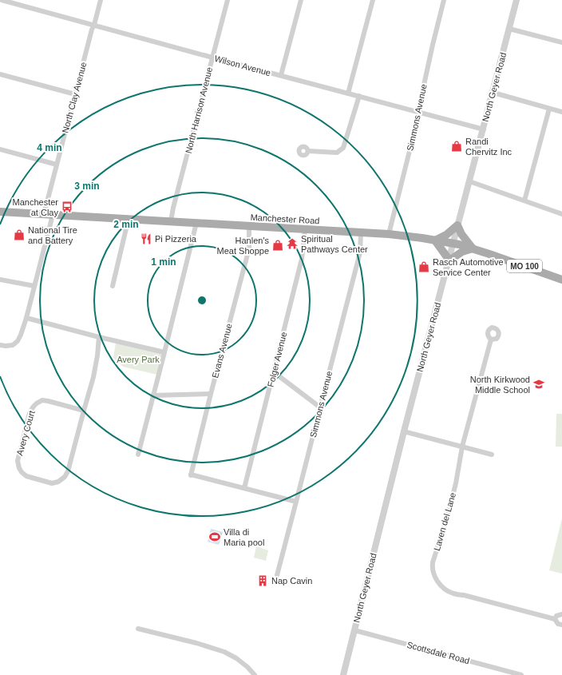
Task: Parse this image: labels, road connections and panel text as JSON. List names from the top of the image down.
{
  "streets": {
    "main road": ["Manchester Road", "MO 100"],
    "street": [
      "Wilson Avenue",
      "North Geyer Road",
      "North Clay Avenue",
      "North Harrison Avenue",
      "Simmons Avenue",
      "Evans Avenue",
      "Folger Avenue",
      "Avery Court",
      "Laven del Lane",
      "Scottsdale Road"
    ]
  },
  "crossings": [
    ["Wilson Avenue", "North Geyer Road"],
    ["Wilson Avenue", "North Clay Avenue"],
    ["Wilson Avenue", "North Harrison Avenue"],
    ["Wilson Avenue", "Simmons Avenue"],
    ["North Geyer Road", "Manchester Road"],
    ["North Geyer Road", "Scottsdale Road"],
    ["North Clay Avenue", "Manchester Road"],
    ["North Harrison Avenue", "Manchester Road"],
    ["Simmons Avenue", "Manchester Road"],
    ["Manchester Road", "Evans Avenue"],
    ["Manchester Road", "Folger Avenue"],
    ["Evans Avenue", "Folger Avenue"]
  ],
  "parks": ["Avery Park"],
  "places": {
    "shop": [
      "Randi Chervitz Inc",
      "National Tire and Battery",
      "Hanlen's Meat Shoppe",
      "Rasch Automotive Service Center"
    ],
    "bus stop": ["Manchester at Clay"],
    "restaurant": ["Pi Pizzeria"],
    "temple": ["Spiritual Pathways Center"],
    "school or university": ["North Kirkwood Middle School"],
    "sports": ["Villa di Maria pool"],
    "building": ["Nap Cavin"]
  },
  "rings": [
    "4 min",
    "3 min",
    "2 min",
    "1 min"
  ]
}
